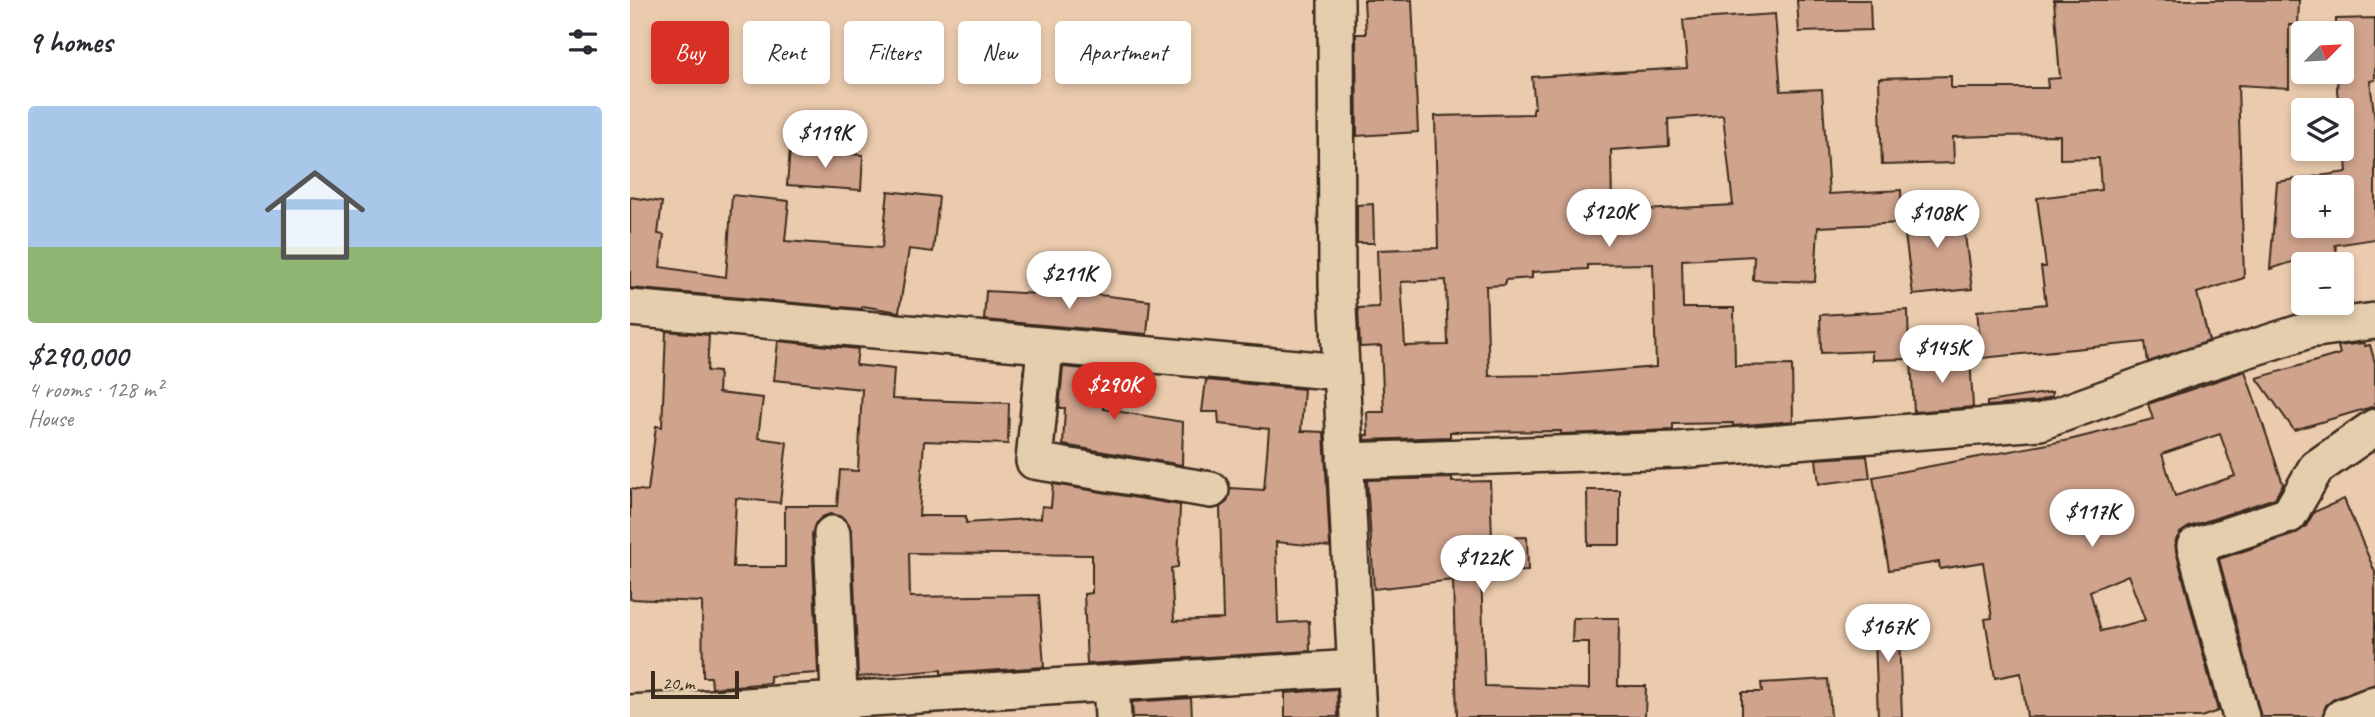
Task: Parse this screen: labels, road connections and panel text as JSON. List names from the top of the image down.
{
  "scale_bar": "20 m",
  "north": "top right",
  "page": {
    "heading": "9 homes",
    "map_buttons": ["+", "−"],
    "chip": [
      "Buy",
      "Rent",
      "Filters",
      "New",
      "Apartment"
    ],
    "list": [
      {
        "name": "$290,000",
        "note": "4 rooms · 128 m² · House"
      }
    ],
    "price": [
      "$119K",
      "$120K",
      "$108K",
      "$211K",
      "$145K",
      "$290K",
      "$117K",
      "$122K",
      "$167K"
    ],
    "scale": "20 m"
  }
}
